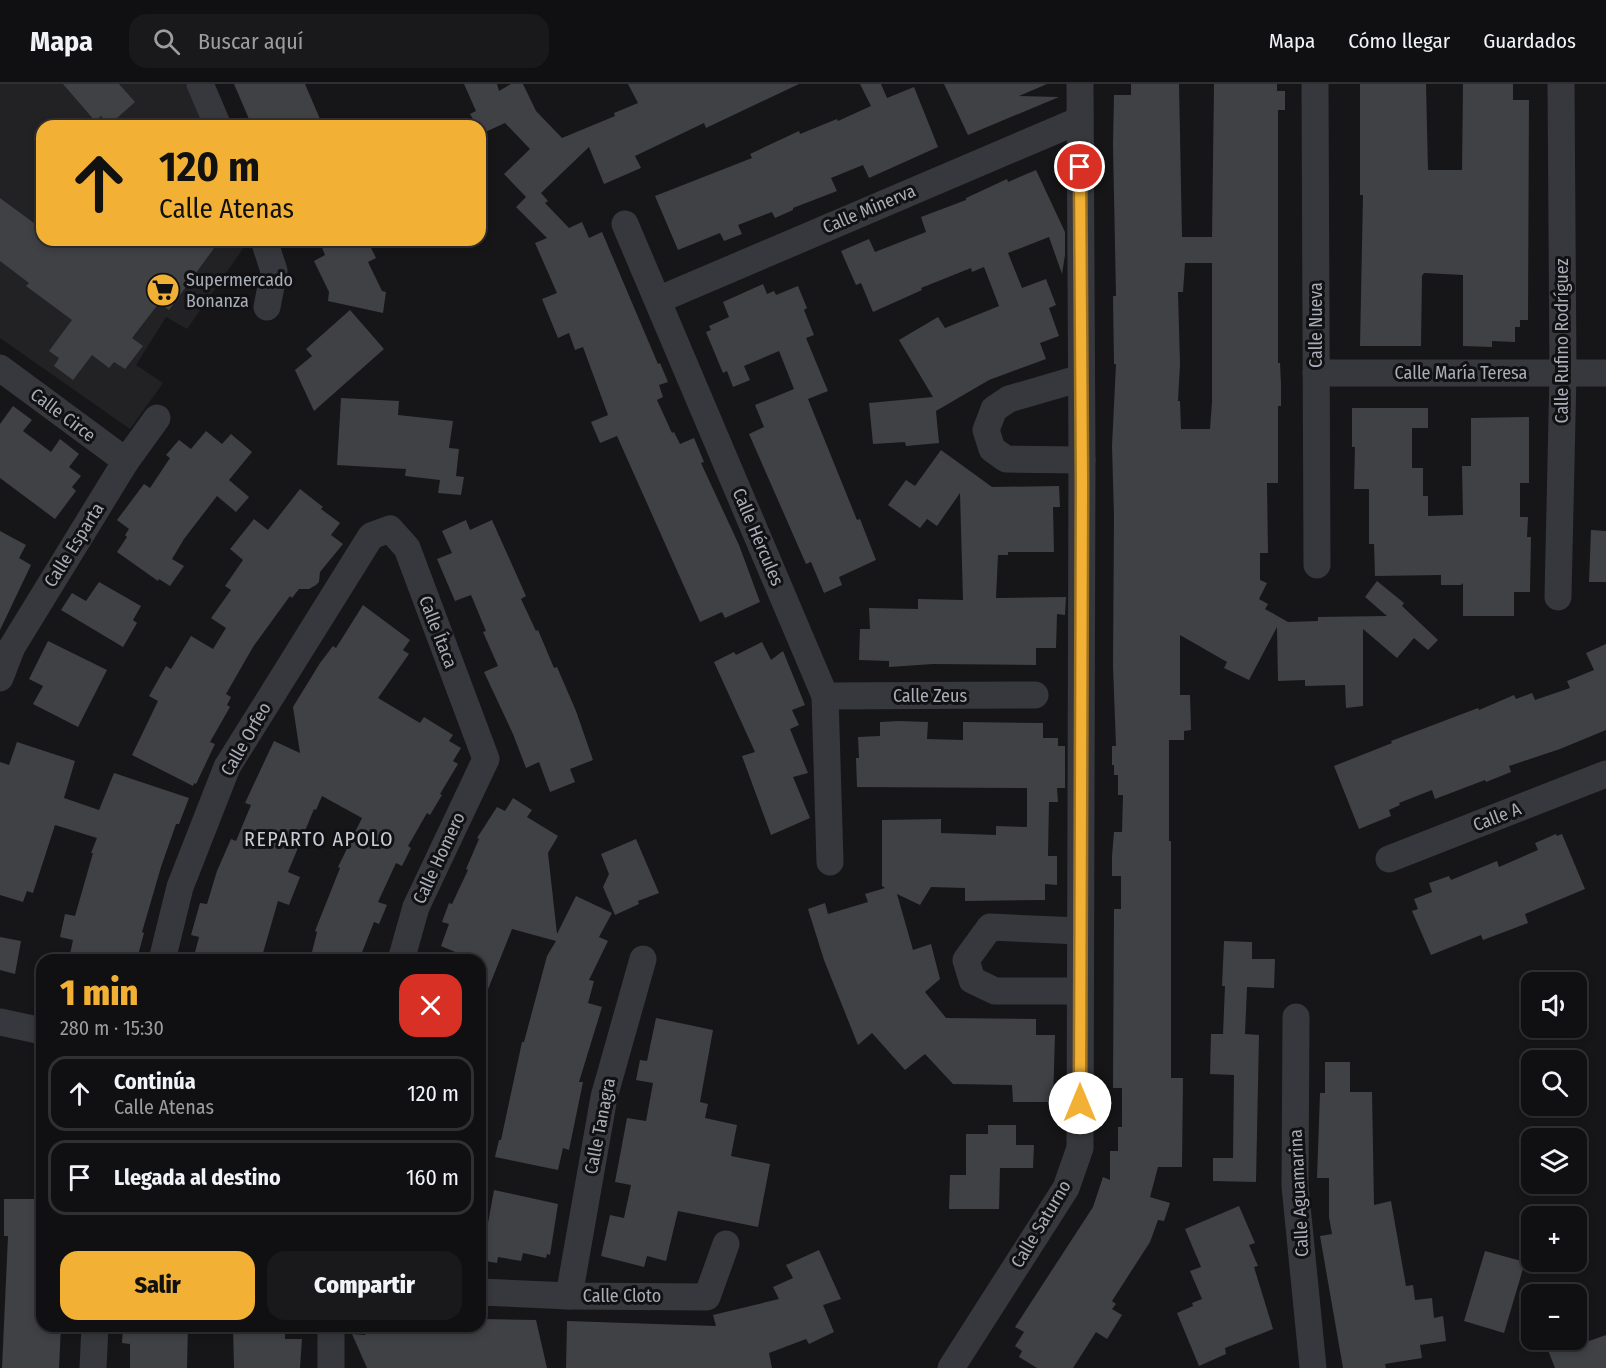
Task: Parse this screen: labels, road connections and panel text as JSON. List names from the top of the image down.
{
  "streets": {
    "street": [
      "Calle Minerva",
      "Calle Nueva",
      "Calle Rufino Rodríguez",
      "Calle María Teresa",
      "Calle Circe",
      "Calle Hércules",
      "Calle Esparta",
      "Calle Ítaca",
      "Calle Zeus",
      "Calle Orfeo",
      "Calle A",
      "Calle Homero",
      "Calle Tanagra",
      "Calle Aguamarina",
      "Calle Saturno",
      "Calle Cloto"
    ]
  },
  "crossings": [
    ["Calle Minerva", "Calle Hércules"],
    ["Calle Minerva", "Calle Saturno"],
    ["Calle Nueva", "Calle María Teresa"],
    ["Calle Rufino Rodríguez", "Calle María Teresa"],
    ["Calle Circe", "Calle Esparta"],
    ["Calle Hércules", "Calle Zeus"],
    ["Calle Ítaca", "Calle Orfeo"],
    ["Calle Ítaca", "Calle Homero"],
    ["Calle Tanagra", "Calle Cloto"]
  ],
  "districts": ["REPARTO APOLO"],
  "places": {
    "supermarket": ["Supermercado Bonanza"]
  },
  "page": {
    "header": "Mapa",
    "search": "Buscar aquí",
    "nav": ["Mapa", "Cómo llegar", "Guardados"],
    "turn": ["120 m", "Calle Atenas"],
    "heading": ["1 min", "280 m · 15:30"],
    "map_buttons": ["+", "−"],
    "list": [
      {
        "name": "Continúa",
        "note": "Calle Atenas",
        "value": "120 m"
      },
      {
        "name": "Llegada al destino",
        "value": "160 m"
      }
    ],
    "buttons": ["Salir", "Compartir"]
  }
}
